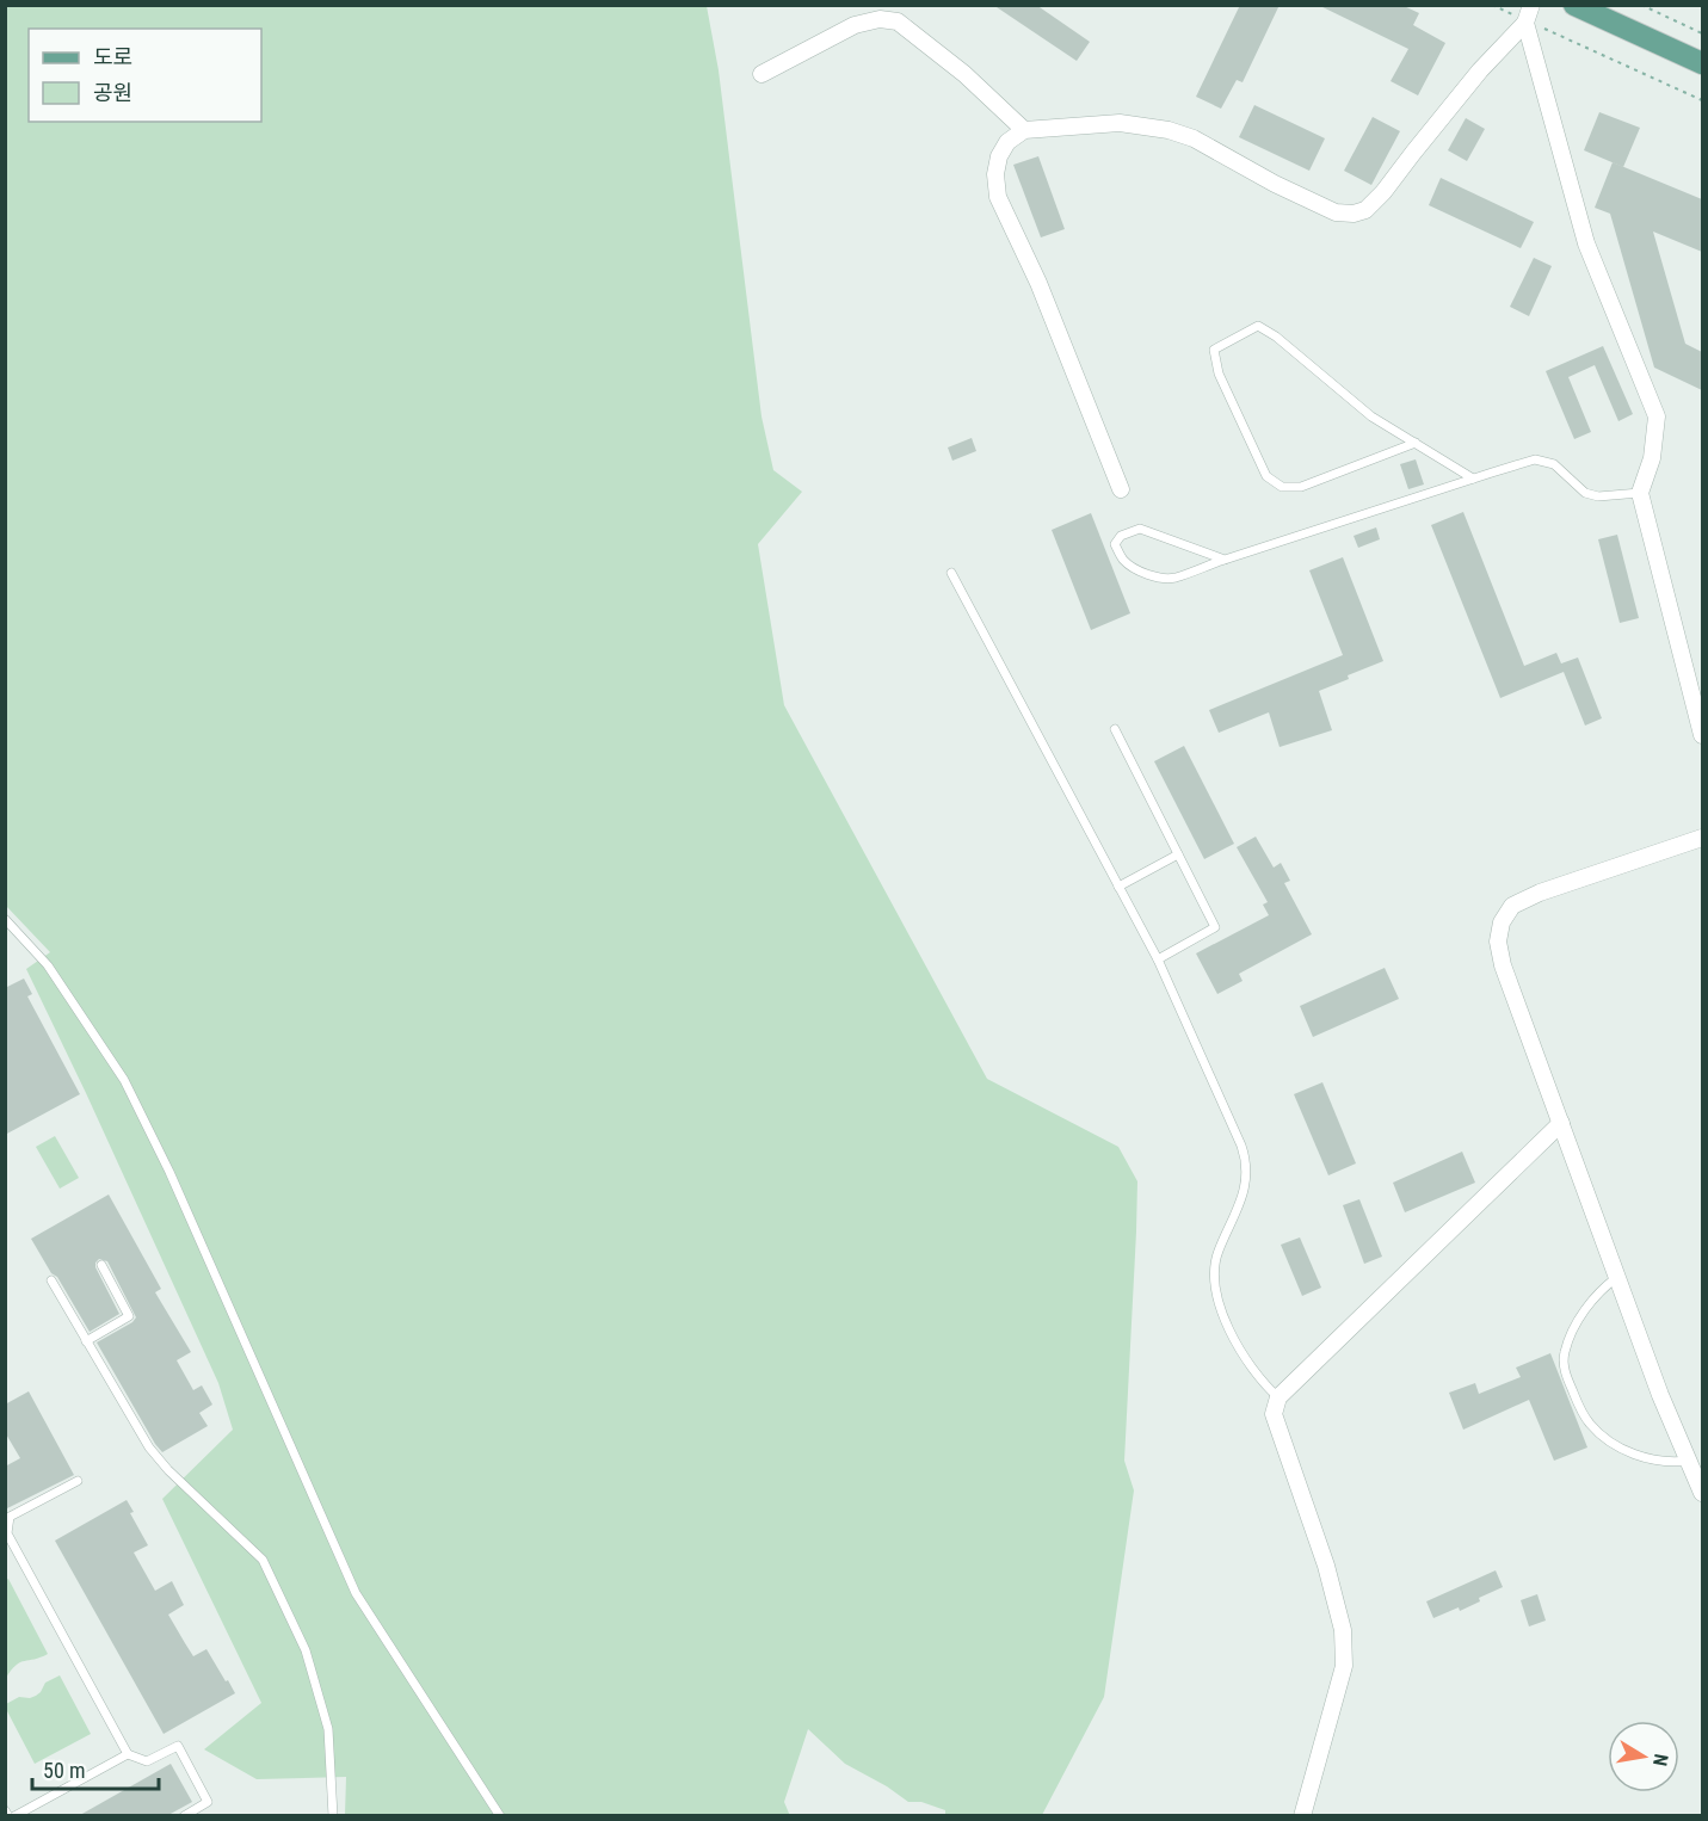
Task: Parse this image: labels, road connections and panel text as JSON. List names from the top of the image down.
{
  "legend": ["도로", "공원"],
  "scale_bar": "50 m",
  "north": "right"
}
